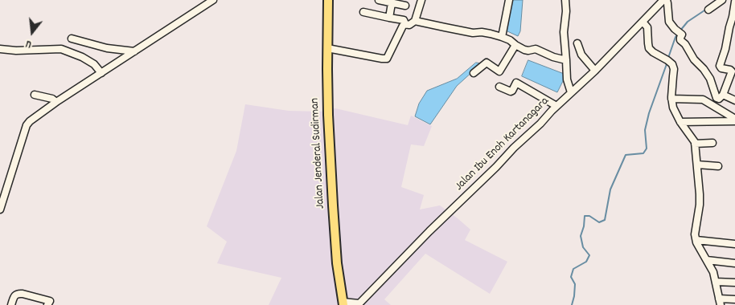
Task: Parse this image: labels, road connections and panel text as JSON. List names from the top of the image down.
{
  "streets": {
    "main road": ["Jalan Jenderal Sudirman"],
    "street": ["Jalan Ibu Enoh Kartanagara"]
  },
  "north": "bottom"
}
